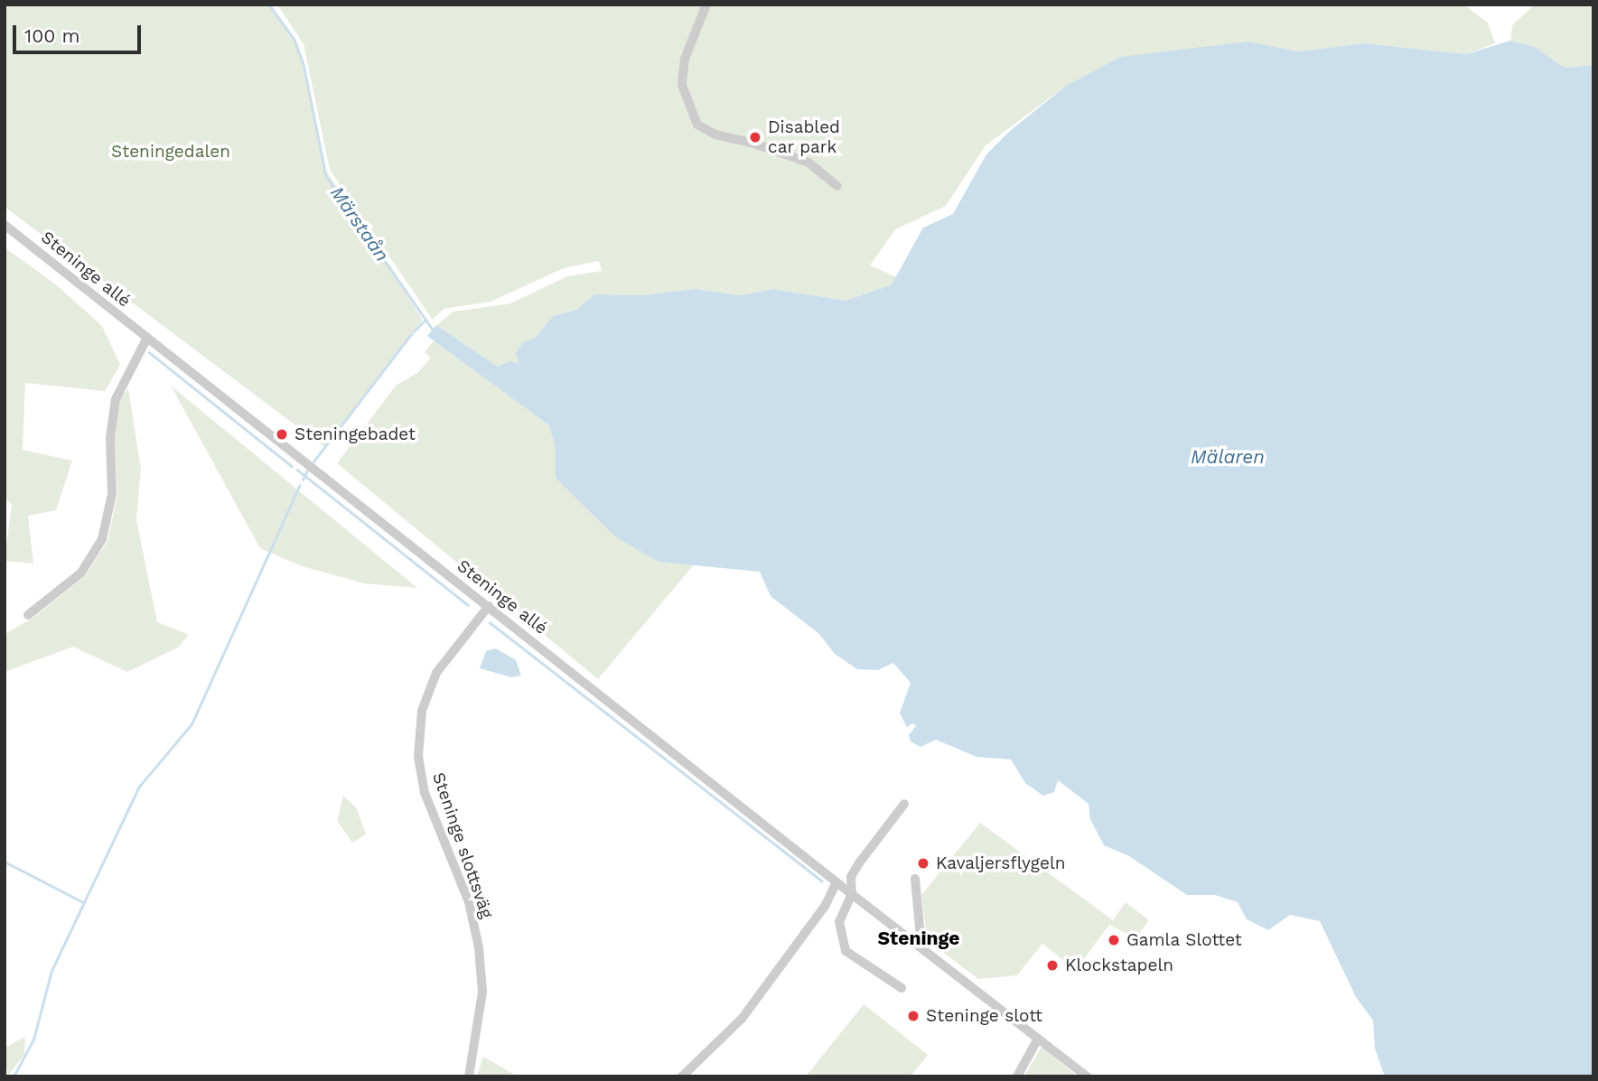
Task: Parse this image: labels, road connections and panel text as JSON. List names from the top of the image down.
{
  "streets": {
    "street": ["Steninge allé", "Steninge slottsväg"]
  },
  "crossings": [
    ["Steninge allé", "Steninge slottsväg"]
  ],
  "districts": ["Steninge"],
  "water": ["Märstaån", "Mälaren"],
  "parks": ["Steningedalen"],
  "places": [
    "Disabled car park",
    "Steningebadet",
    "Kavaljersflygeln",
    "Gamla Slottet",
    "Klockstapeln",
    "Steninge slott"
  ],
  "scale_bar": "100 m"
}
